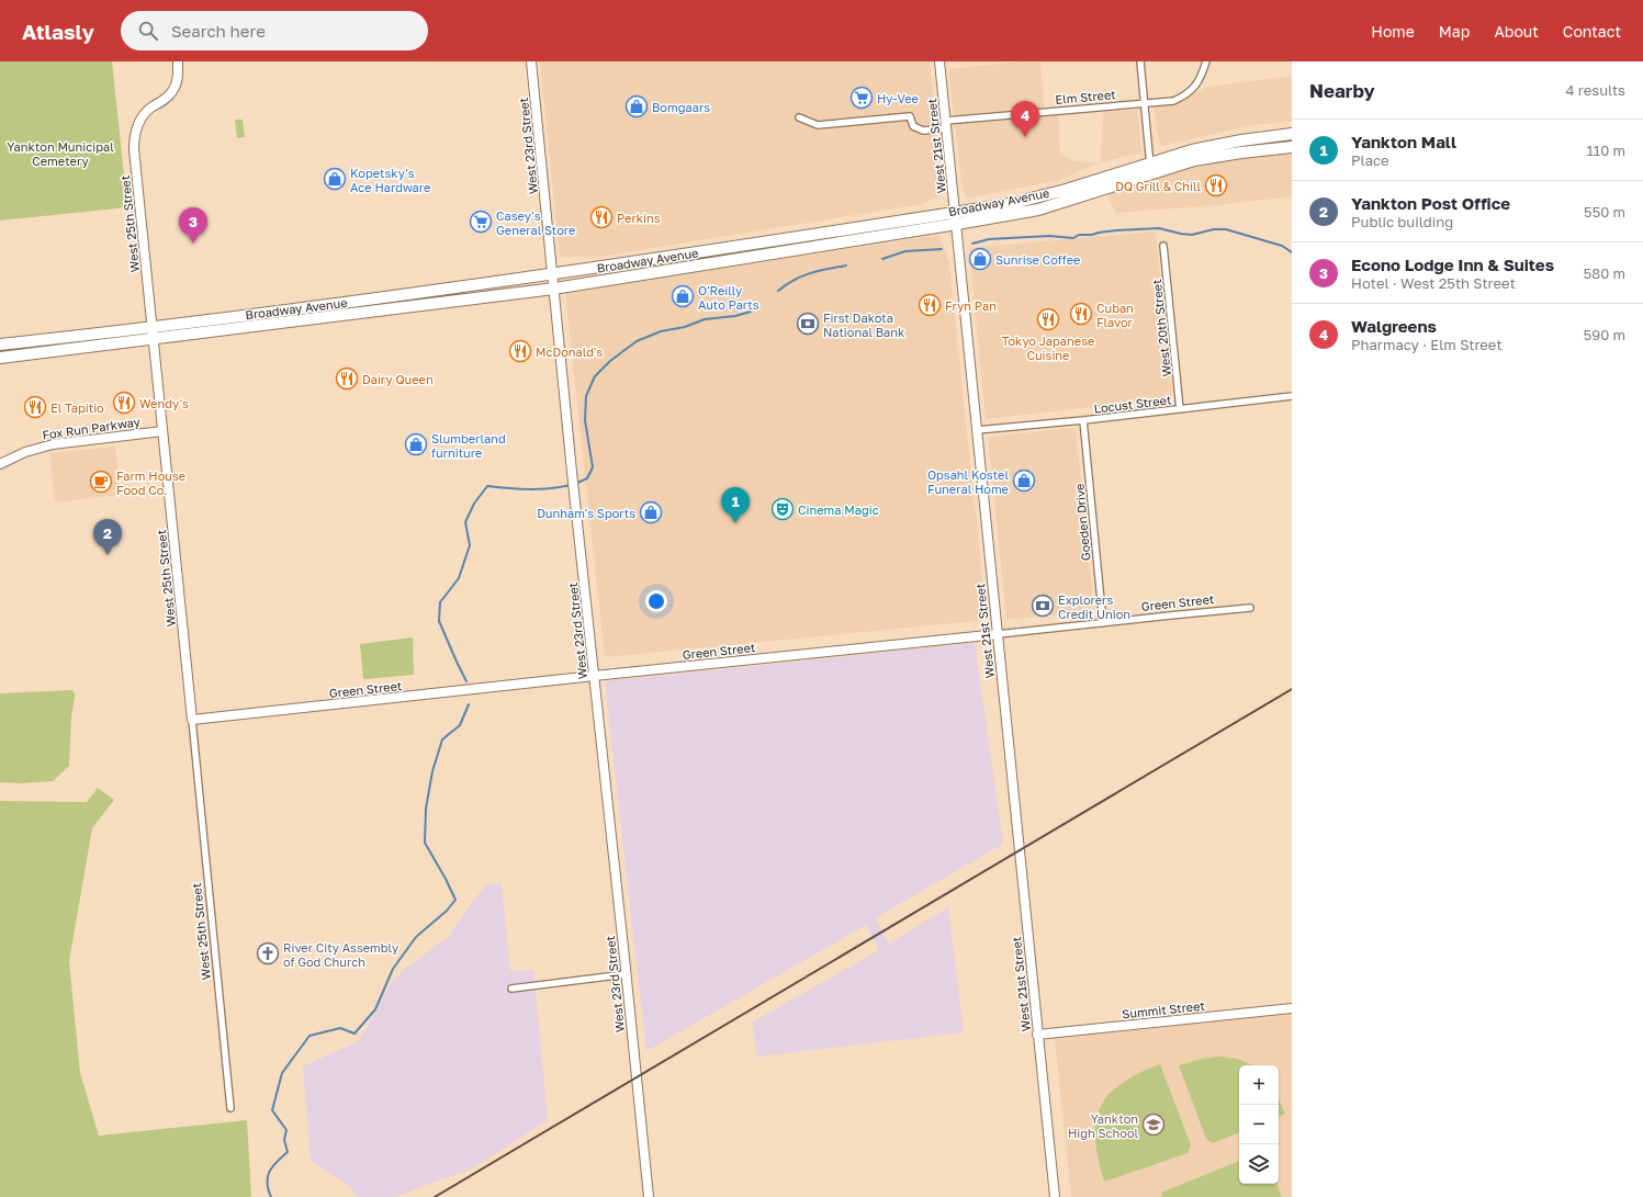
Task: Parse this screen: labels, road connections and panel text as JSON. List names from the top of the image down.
{
  "streets": {
    "highway": ["Broadway Avenue"],
    "street": [
      "Elm Street",
      "West 23rd Street",
      "West 21st Street",
      "West 25th Street",
      "West 20th Street",
      "Locust Street",
      "Fox Run Parkway",
      "Goeden Drive",
      "Green Street",
      "Summit Street"
    ]
  },
  "crossings": [
    ["Elm Street", "West 21st Street"],
    ["West 23rd Street", "Broadway Avenue"],
    ["West 23rd Street", "Green Street"],
    ["West 21st Street", "Broadway Avenue"],
    ["West 21st Street", "Locust Street"],
    ["West 21st Street", "Green Street"],
    ["West 21st Street", "Summit Street"],
    ["Broadway Avenue", "West 25th Street"],
    ["West 25th Street", "Fox Run Parkway"],
    ["West 25th Street", "Green Street"],
    ["West 20th Street", "Locust Street"],
    ["Locust Street", "Goeden Drive"],
    ["Goeden Drive", "Green Street"]
  ],
  "parks": ["Yankton Municipal Cemetery"],
  "places": {
    "supermarket": ["Hy-Vee", "Casey's General Store"],
    "shop": [
      "Bomgaars",
      "Kopetsky's Ace Hardware",
      "Sunrise Coffee",
      "O'Reilly Auto Parts",
      "Slumberland furniture",
      "Opsahl Kostel Funeral Home",
      "Dunham's Sports"
    ],
    "restaurant": [
      "DQ Grill & Chill",
      "Perkins",
      "Fryn Pan",
      "Cuban Flavor",
      "Tokyo Japanese Cuisine",
      "McDonald's",
      "Dairy Queen",
      "Wendy's",
      "El Tapitio"
    ],
    "bank": ["First Dakota National Bank", "Explorers Credit Union"],
    "cafe": ["Farm House Food Co."],
    "theatre": ["Cinema Magic"],
    "church": ["River City Assembly of God Church"],
    "school or university": ["Yankton High School"]
  },
  "page": {
    "header": "Atlasly",
    "search": "Search here",
    "nav": [
      "Home",
      "Map",
      "About",
      "Contact"
    ],
    "heading": ["Nearby", "4 results"],
    "pins": [
      "4",
      "3",
      "1",
      "2"
    ],
    "list": [
      {
        "mark": "1",
        "name": "Yankton Mall",
        "note": "Place",
        "value": "110 m"
      },
      {
        "mark": "2",
        "name": "Yankton Post Office",
        "note": "Public building",
        "value": "550 m"
      },
      {
        "mark": "3",
        "name": "Econo Lodge Inn & Suites",
        "note": "Hotel · West 25th Street",
        "value": "580 m"
      },
      {
        "mark": "4",
        "name": "Walgreens",
        "note": "Pharmacy · Elm Street",
        "value": "590 m"
      }
    ],
    "map_buttons": ["+", "−"]
  }
}
